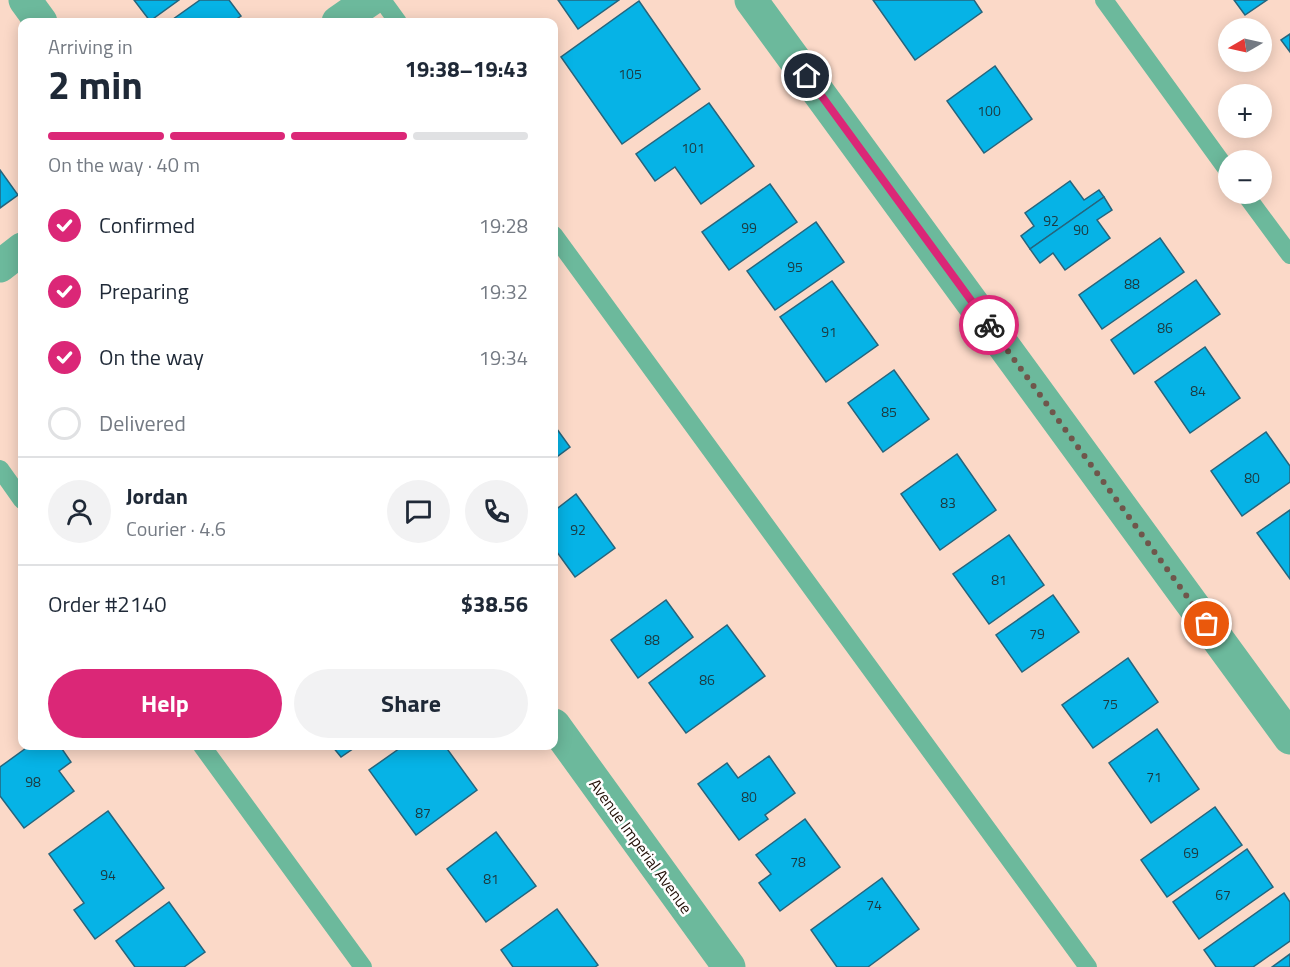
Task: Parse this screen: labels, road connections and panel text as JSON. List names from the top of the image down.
{
  "streets": {
    "street": ["Avenue Imperial Avenue"]
  },
  "house_numbers": [
    "105",
    "100",
    "101",
    "92",
    "99",
    "90",
    "95",
    "88",
    "86",
    "91",
    "84",
    "85",
    "80",
    "83",
    "92",
    "81",
    "79",
    "88",
    "86",
    "75",
    "71",
    "98",
    "80",
    "87",
    "69",
    "78",
    "94",
    "81",
    "67",
    "74"
  ],
  "north": "left",
  "page": {
    "map_buttons": ["+", "−"],
    "heading": ["2 min", "Arriving in", "19:38–19:43"],
    "panel": [
      "Jordan",
      "Courier · 4.6",
      "Order #2140",
      "$38.56"
    ],
    "bar": "On the way · 40 m",
    "list": [
      ["Confirmed", "19:28"],
      ["Preparing", "19:32"],
      ["On the way", "19:34"],
      "Delivered"
    ],
    "buttons": ["Help", "Share"]
  }
}
